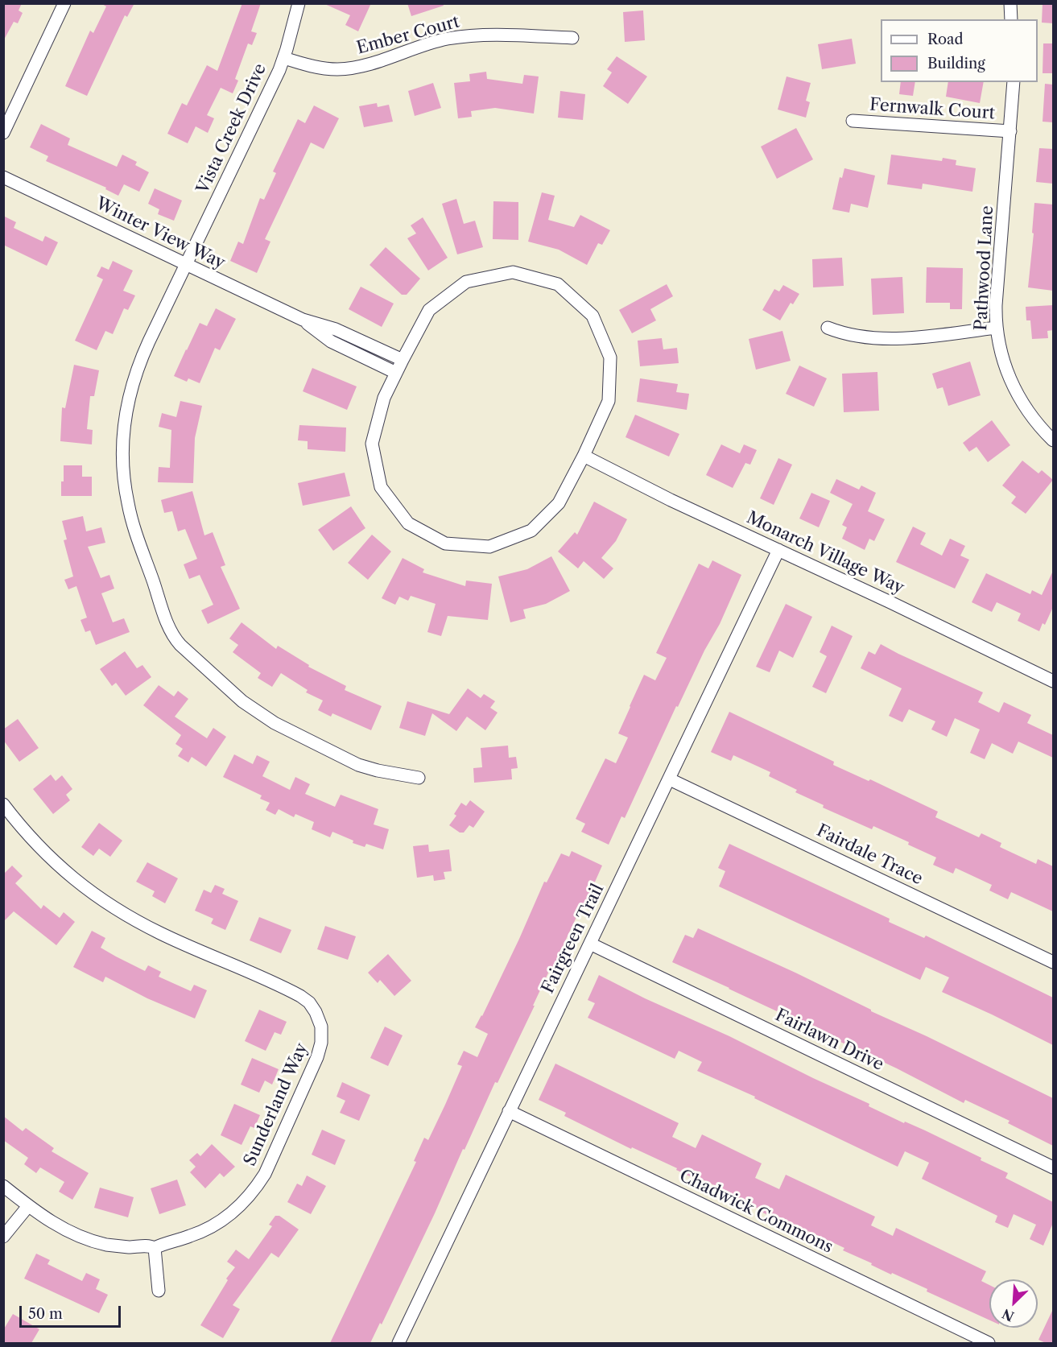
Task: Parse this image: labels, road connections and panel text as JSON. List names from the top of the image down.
{
  "streets": {
    "street": [
      "Ember Court",
      "Fernwalk Court",
      "Vista Creek Drive",
      "Winter View Way",
      "Pathwood Lane",
      "Monarch Village Way",
      "Fairdale Trace",
      "Fairgreen Trail",
      "Fairlawn Drive",
      "Sunderland Way",
      "Chadwick Commons"
    ]
  },
  "crossings": [
    ["Ember Court", "Vista Creek Drive"],
    ["Fernwalk Court", "Pathwood Lane"],
    ["Vista Creek Drive", "Winter View Way"],
    ["Monarch Village Way", "Fairgreen Trail"],
    ["Fairdale Trace", "Fairgreen Trail"],
    ["Fairgreen Trail", "Fairlawn Drive"],
    ["Fairgreen Trail", "Chadwick Commons"]
  ],
  "legend": ["Road", "Building"],
  "scale_bar": "50 m",
  "north": "bottom left"
}
